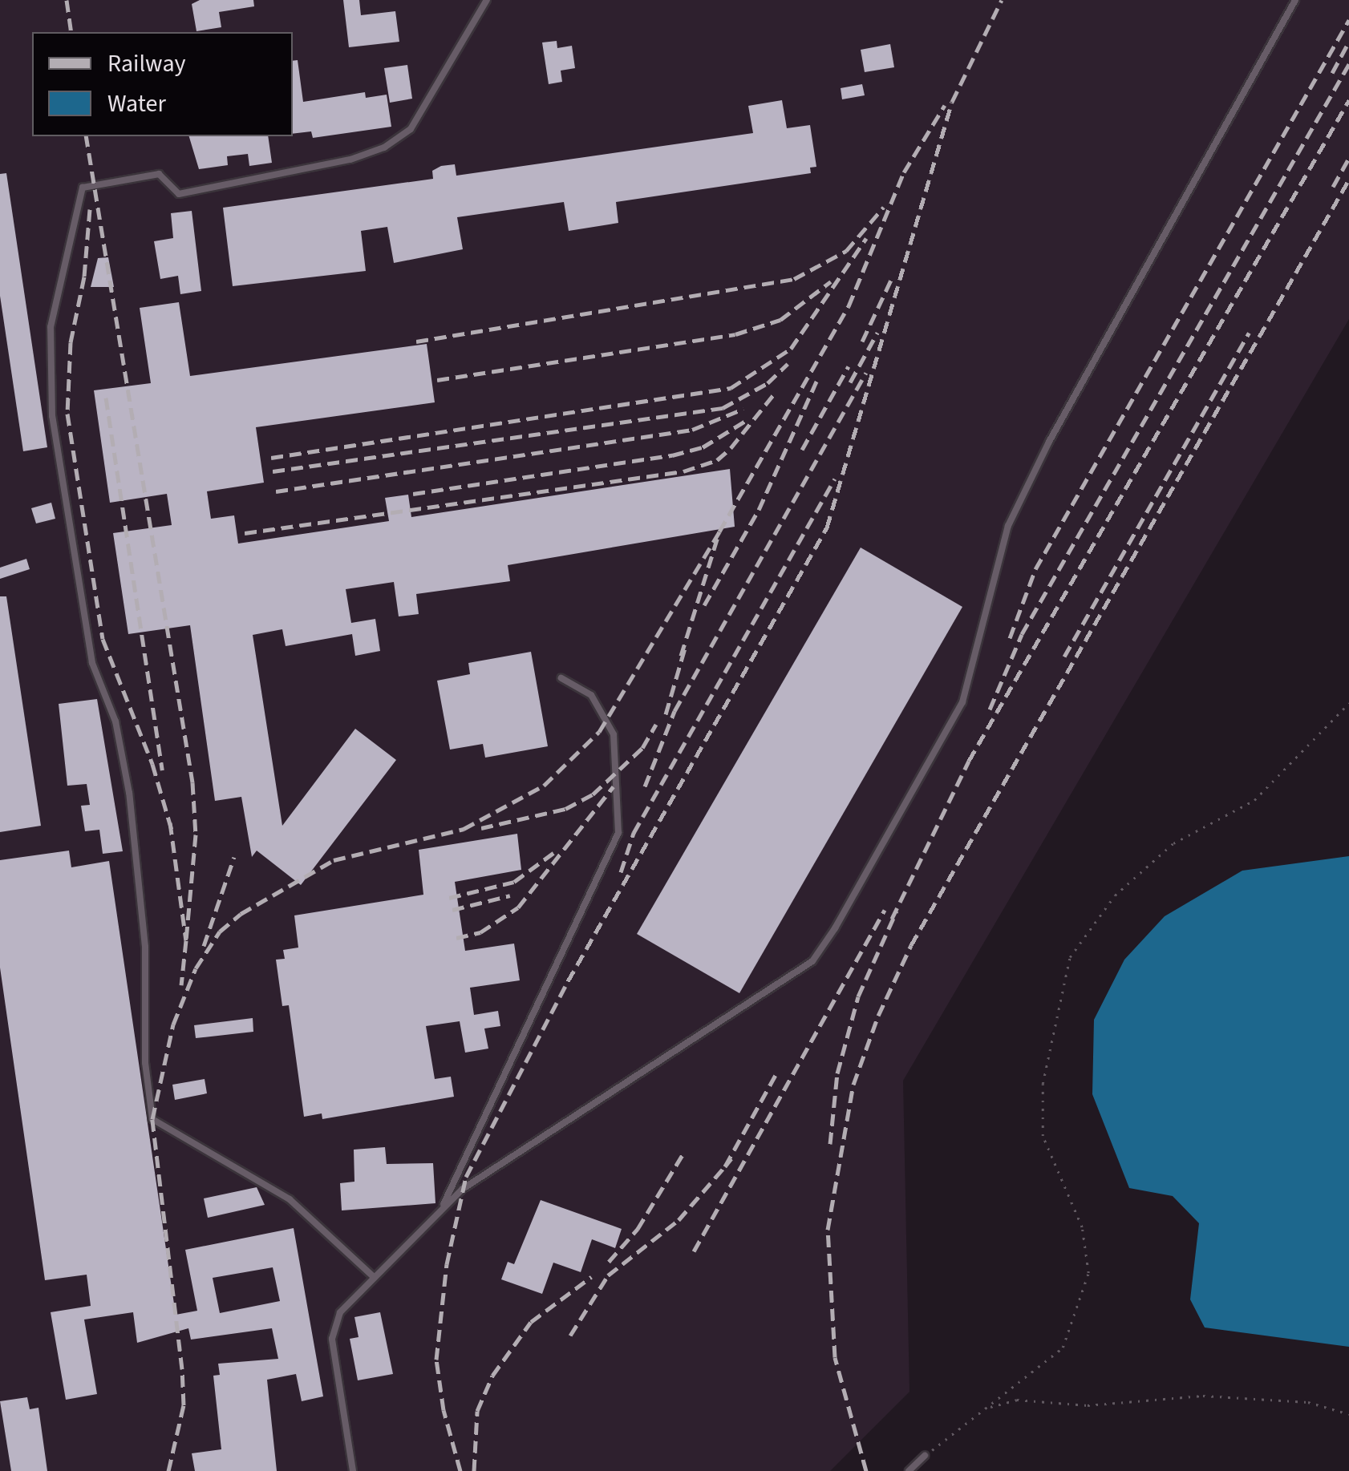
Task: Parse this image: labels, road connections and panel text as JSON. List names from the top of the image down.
{
  "legend": ["Railway", "Water"]
}
